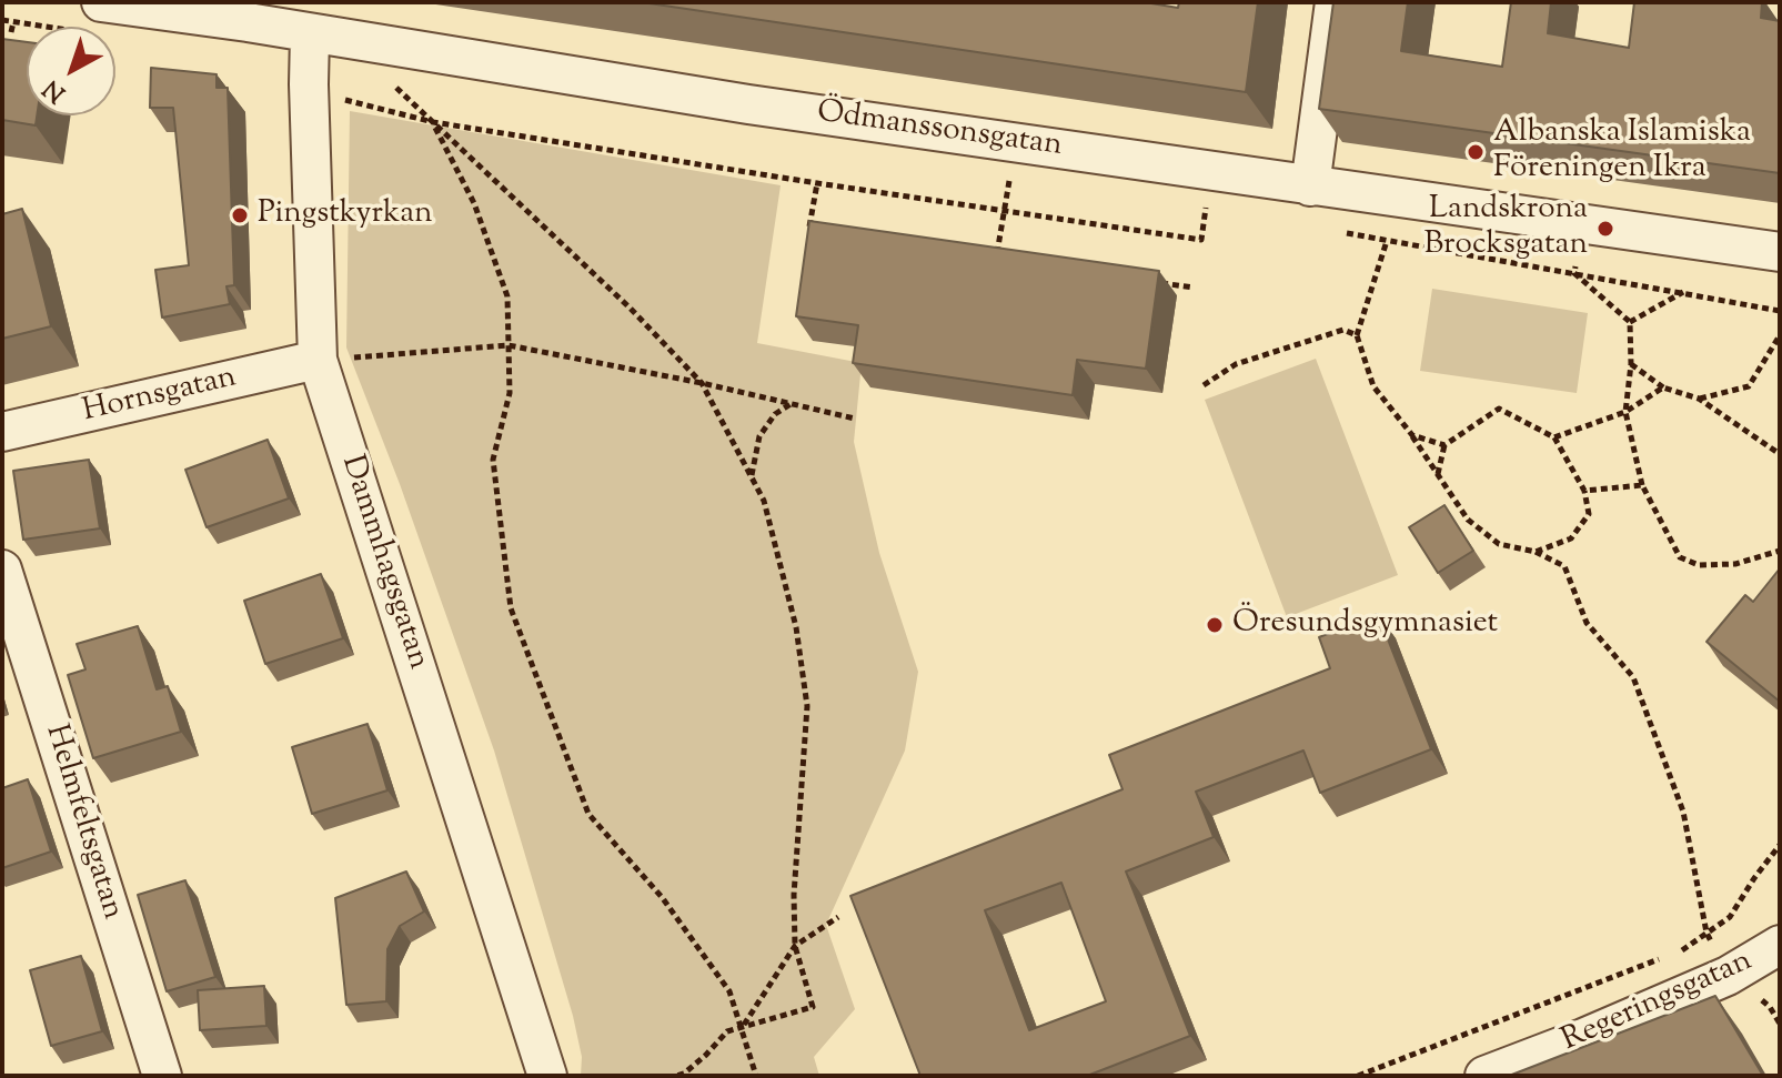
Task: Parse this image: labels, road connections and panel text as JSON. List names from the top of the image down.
{
  "streets": {
    "street": [
      "Ödmanssonsgatan",
      "Hornsgatan",
      "Dammhagsgatan",
      "Helmfeltsgatan",
      "Regeringsgatan"
    ]
  },
  "crossings": [
    ["Ödmanssonsgatan", "Dammhagsgatan"],
    ["Hornsgatan", "Dammhagsgatan"]
  ],
  "places": [
    "Albanska Islamiska Föreningen Ikra",
    "Pingstkyrkan",
    "Landskrona Brocksgatan",
    "Öresundsgymnasiet"
  ],
  "north": "bottom left"
}
